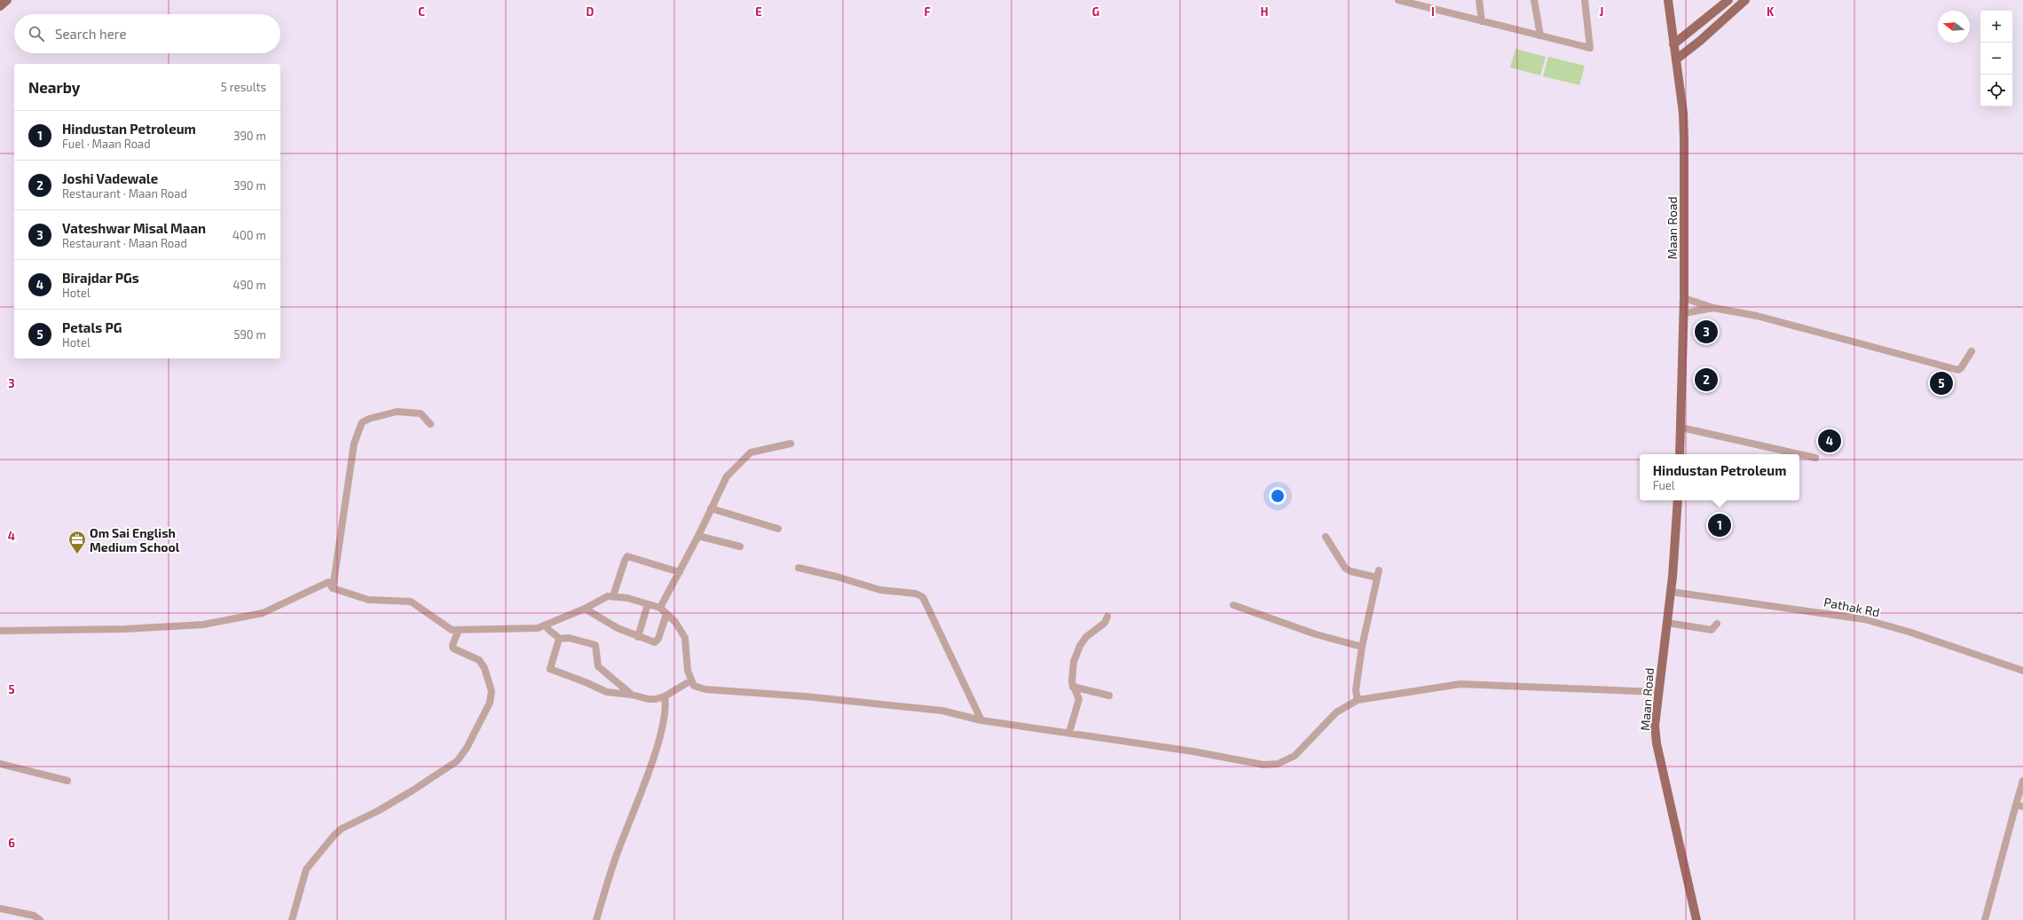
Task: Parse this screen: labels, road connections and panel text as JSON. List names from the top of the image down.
{
  "streets": {
    "main road": ["Maan Road"],
    "street": ["Pathak Rd"]
  },
  "crossings": [
    ["Maan Road", "Pathak Rd"]
  ],
  "places": {
    "office": ["Om Sai English Medium School"]
  },
  "north": "left",
  "page": {
    "map_buttons": ["+", "−"],
    "search": "Search here",
    "heading": ["Nearby", "5 results"],
    "list": [
      {
        "mark": "1",
        "name": "Hindustan Petroleum",
        "note": "Fuel · Maan Road",
        "value": "390 m"
      },
      {
        "mark": "2",
        "name": "Joshi Vadewale",
        "note": "Restaurant · Maan Road",
        "value": "390 m"
      },
      {
        "mark": "3",
        "name": "Vateshwar Misal Maan",
        "note": "Restaurant · Maan Road",
        "value": "400 m"
      },
      {
        "mark": "4",
        "name": "Birajdar PGs",
        "note": "Hotel",
        "value": "490 m"
      },
      {
        "mark": "5",
        "name": "Petals PG",
        "note": "Hotel",
        "value": "590 m"
      }
    ],
    "pins": [
      "3",
      "2",
      "5",
      "4",
      "1"
    ],
    "popup": ["Hindustan Petroleum", "Fuel"]
  },
  "grid": {
    "columns": [
      "C",
      "D",
      "E",
      "F",
      "G",
      "H",
      "I",
      "J",
      "K"
    ],
    "rows": [
      "3",
      "4",
      "5",
      "6"
    ]
  }
}
